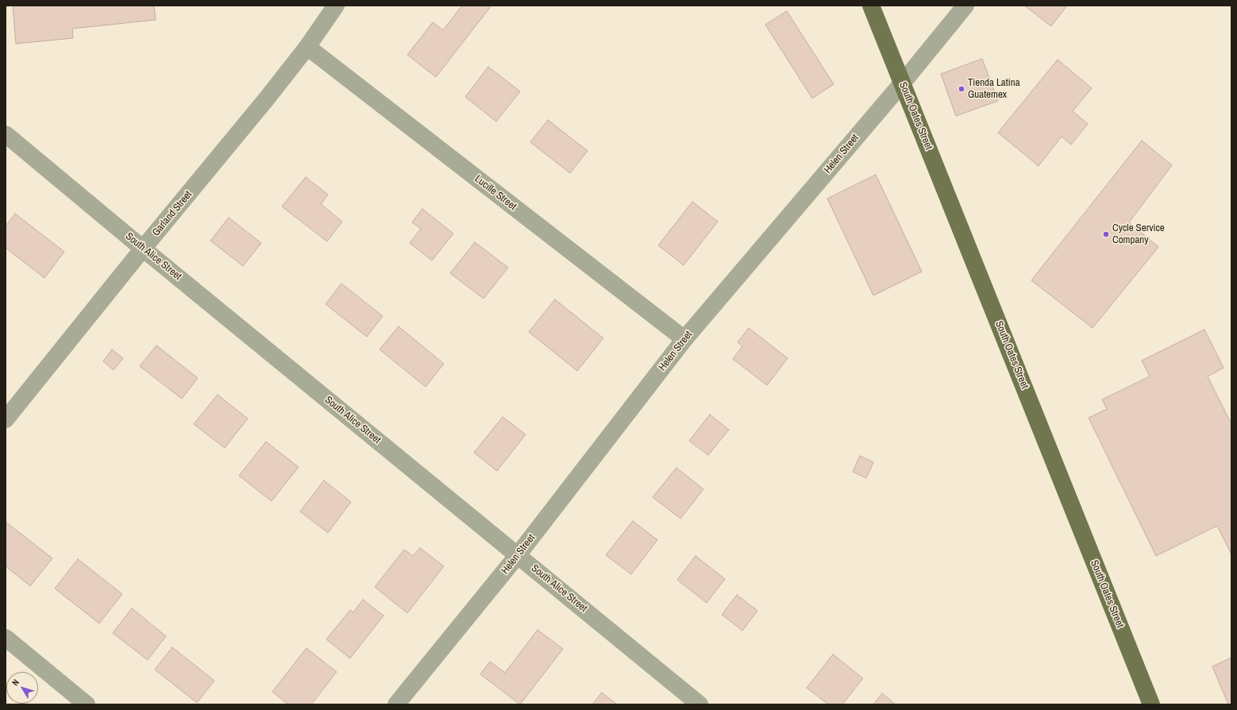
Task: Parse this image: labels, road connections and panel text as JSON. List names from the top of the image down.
{
  "streets": {
    "main road": ["South Oates Street"],
    "street": [
      "Helen Street",
      "Lucille Street",
      "Garland Street",
      "South Alice Street"
    ]
  },
  "crossings": [
    ["South Oates Street", "Helen Street"],
    ["Helen Street", "Lucille Street"],
    ["Helen Street", "South Alice Street"],
    ["Lucille Street", "Garland Street"],
    ["Garland Street", "South Alice Street"]
  ],
  "places": ["Tienda Latina Guatemex", "Cycle Service Company"],
  "north": "top left"
}
